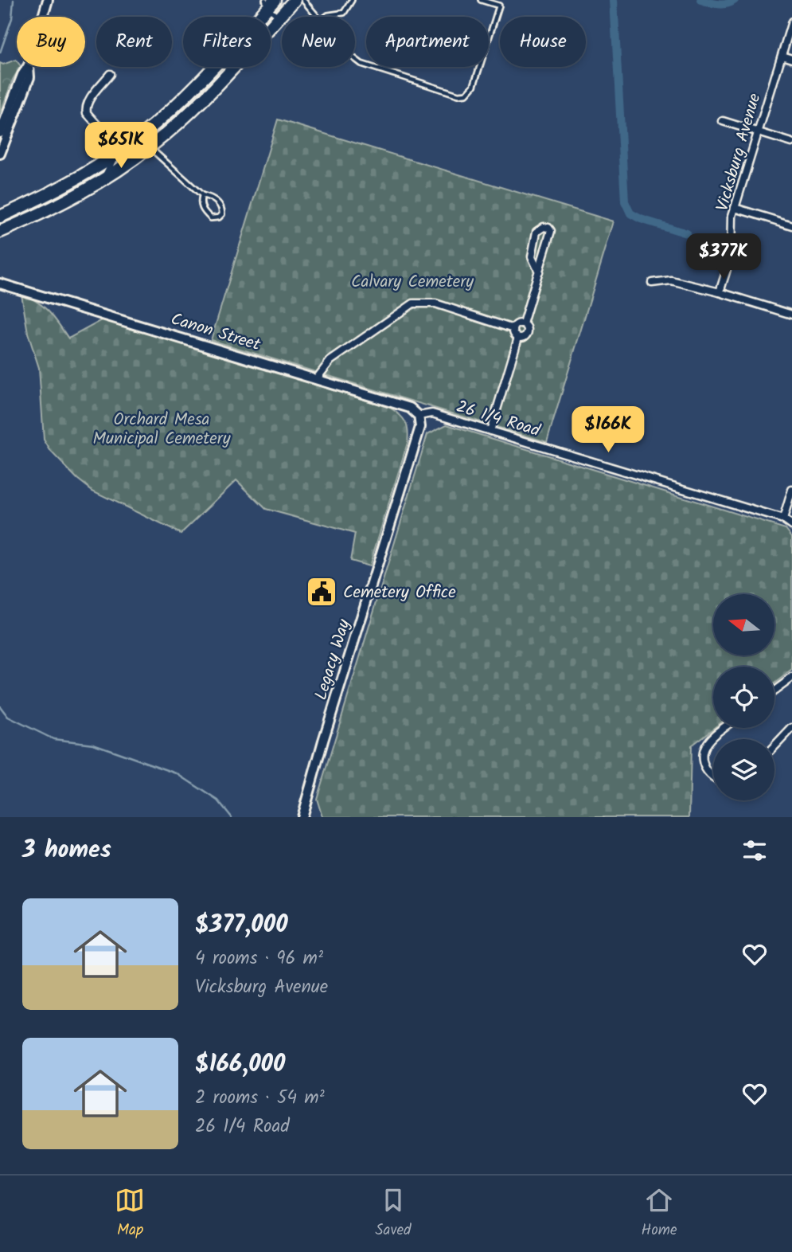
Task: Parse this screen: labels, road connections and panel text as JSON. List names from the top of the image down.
{
  "streets": {
    "street": [
      "Vicksburg Avenue",
      "Canon Street",
      "26 1/4 Road",
      "Legacy Way"
    ]
  },
  "crossings": [
    ["Canon Street", "26 1/4 Road"],
    ["Canon Street", "Legacy Way"],
    ["26 1/4 Road", "Legacy Way"]
  ],
  "parks": ["Calvary Cemetery", "Orchard Mesa Municipal Cemetery"],
  "places": {
    "public building": ["Cemetery Office"]
  },
  "north": "left",
  "page": {
    "chip": [
      "Buy",
      "Rent",
      "Filters",
      "New",
      "Apartment",
      "House"
    ],
    "price": ["$651K", "$377K", "$166K"],
    "heading": "3 homes",
    "list": [
      {
        "name": "$377,000",
        "note": "4 rooms · 96 m² · Vicksburg Avenue"
      },
      {
        "name": "$166,000",
        "note": "2 rooms · 54 m² · 26 1/4 Road"
      }
    ],
    "tabs": ["Map", "Saved", "Home"]
  }
}
